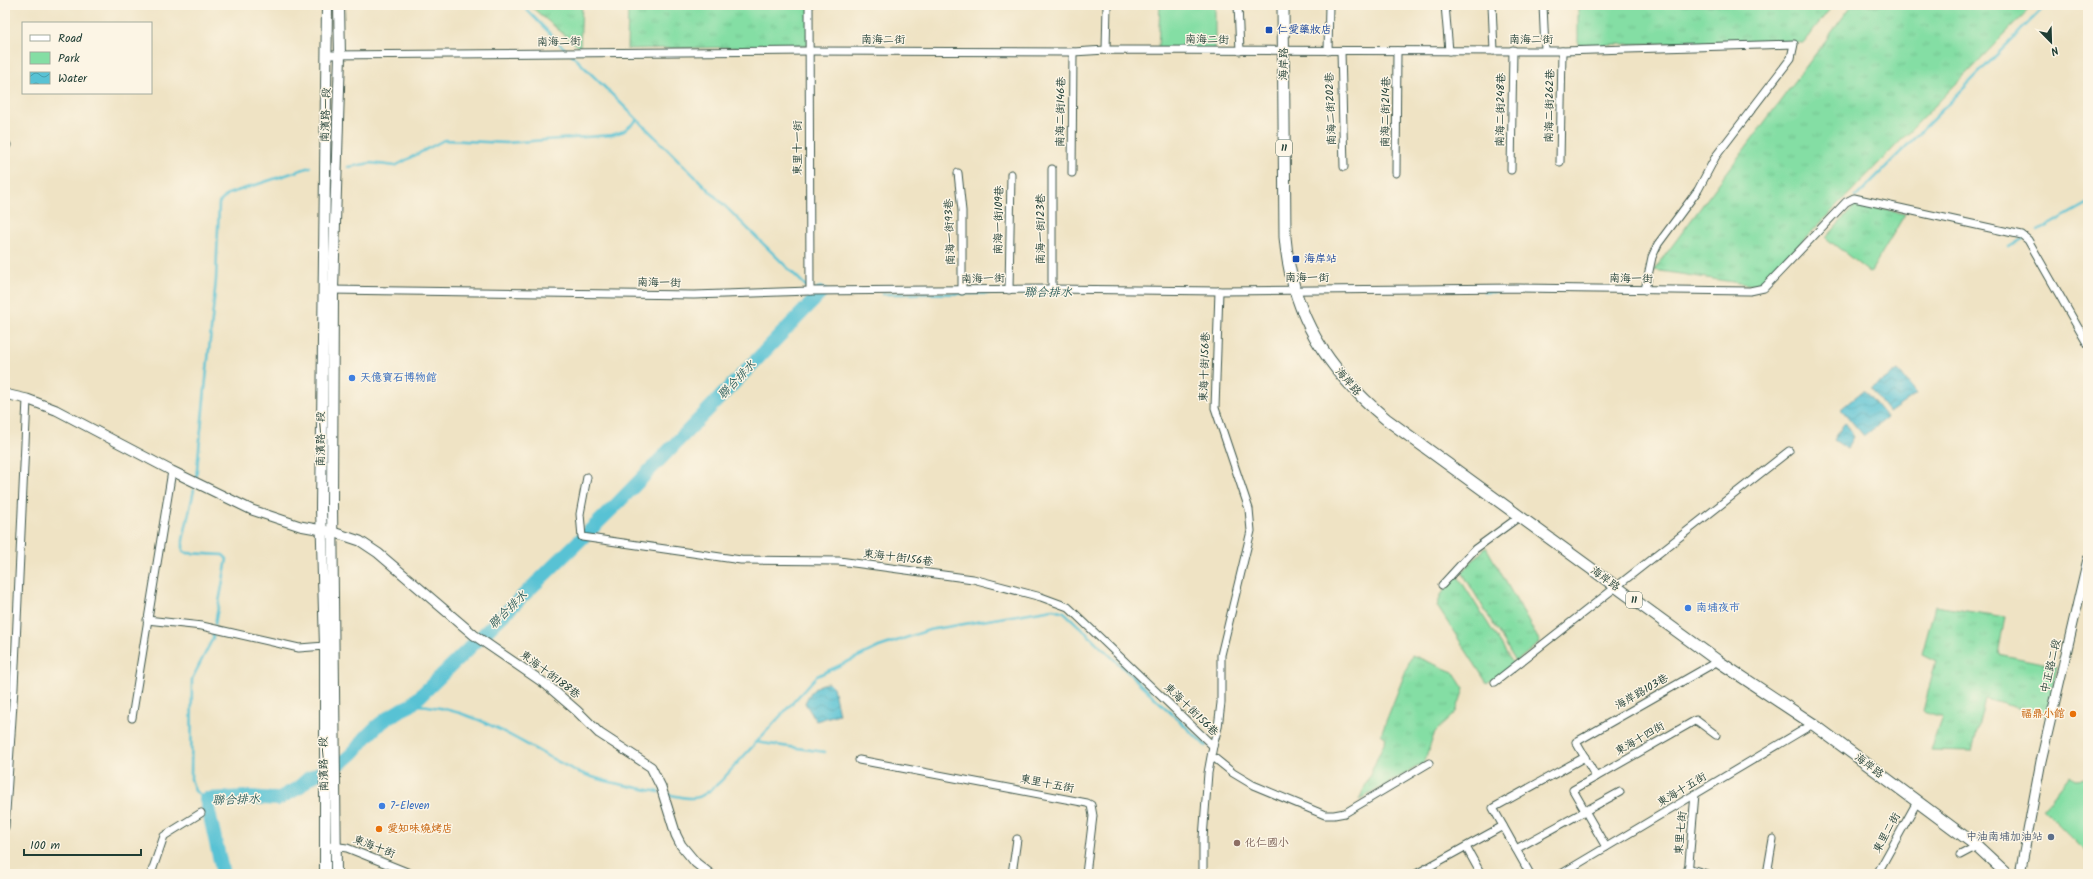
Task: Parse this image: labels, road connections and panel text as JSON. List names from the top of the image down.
{
  "streets": {
    "main road": ["海岸路", "南濱路一段", "11"],
    "street": [
      "南海二街",
      "南海二街262巷",
      "南海二街202巷",
      "南海二街248巷",
      "南海二街146巷",
      "南海二街214巷",
      "東里十一街",
      "南海一街109巷",
      "南海一街123巷",
      "南海一街93巷",
      "南海一街",
      "東海十街156巷",
      "中正路二段",
      "東海十街188巷",
      "海岸路103巷",
      "東海十四街",
      "東里十五街",
      "東海十五街",
      "東里七街",
      "東里二街",
      "東海十街"
    ]
  },
  "crossings": [
    ["南海二街", "海岸路"],
    ["南海二街", "南海二街262巷"],
    ["南海二街", "南海二街202巷"],
    ["南海二街", "南海二街248巷"],
    ["南海二街", "南海二街146巷"],
    ["南海二街", "南海二街214巷"],
    ["南海二街", "南濱路一段"],
    ["南海二街", "東里十一街"],
    ["南海二街", "南海一街"],
    ["海岸路", "南海一街"],
    ["海岸路", "海岸路103巷"],
    ["海岸路", "東海十五街"],
    ["海岸路", "東里二街"],
    ["南濱路一段", "南海一街"],
    ["南濱路一段", "東海十街188巷"],
    ["南濱路一段", "東海十街"],
    ["東里十一街", "南海一街"],
    ["南海一街109巷", "南海一街"],
    ["南海一街123巷", "南海一街"],
    ["南海一街93巷", "南海一街"],
    ["南海一街", "東海十街156巷"],
    ["東海十五街", "東里七街"]
  ],
  "water": ["聯合排水"],
  "places": {
    "transit": ["仁愛藥妝店", "海岸站"],
    "other": [
      "天億寶石博物館",
      "南埔夜市",
      "福鼎小館",
      "7-Eleven",
      "愛知味燒烤店",
      "中油南埔加油站",
      "化仁國小"
    ]
  },
  "legend": ["Road", "Park", "Water"],
  "scale_bar": "100 m",
  "north": "bottom right"
}
